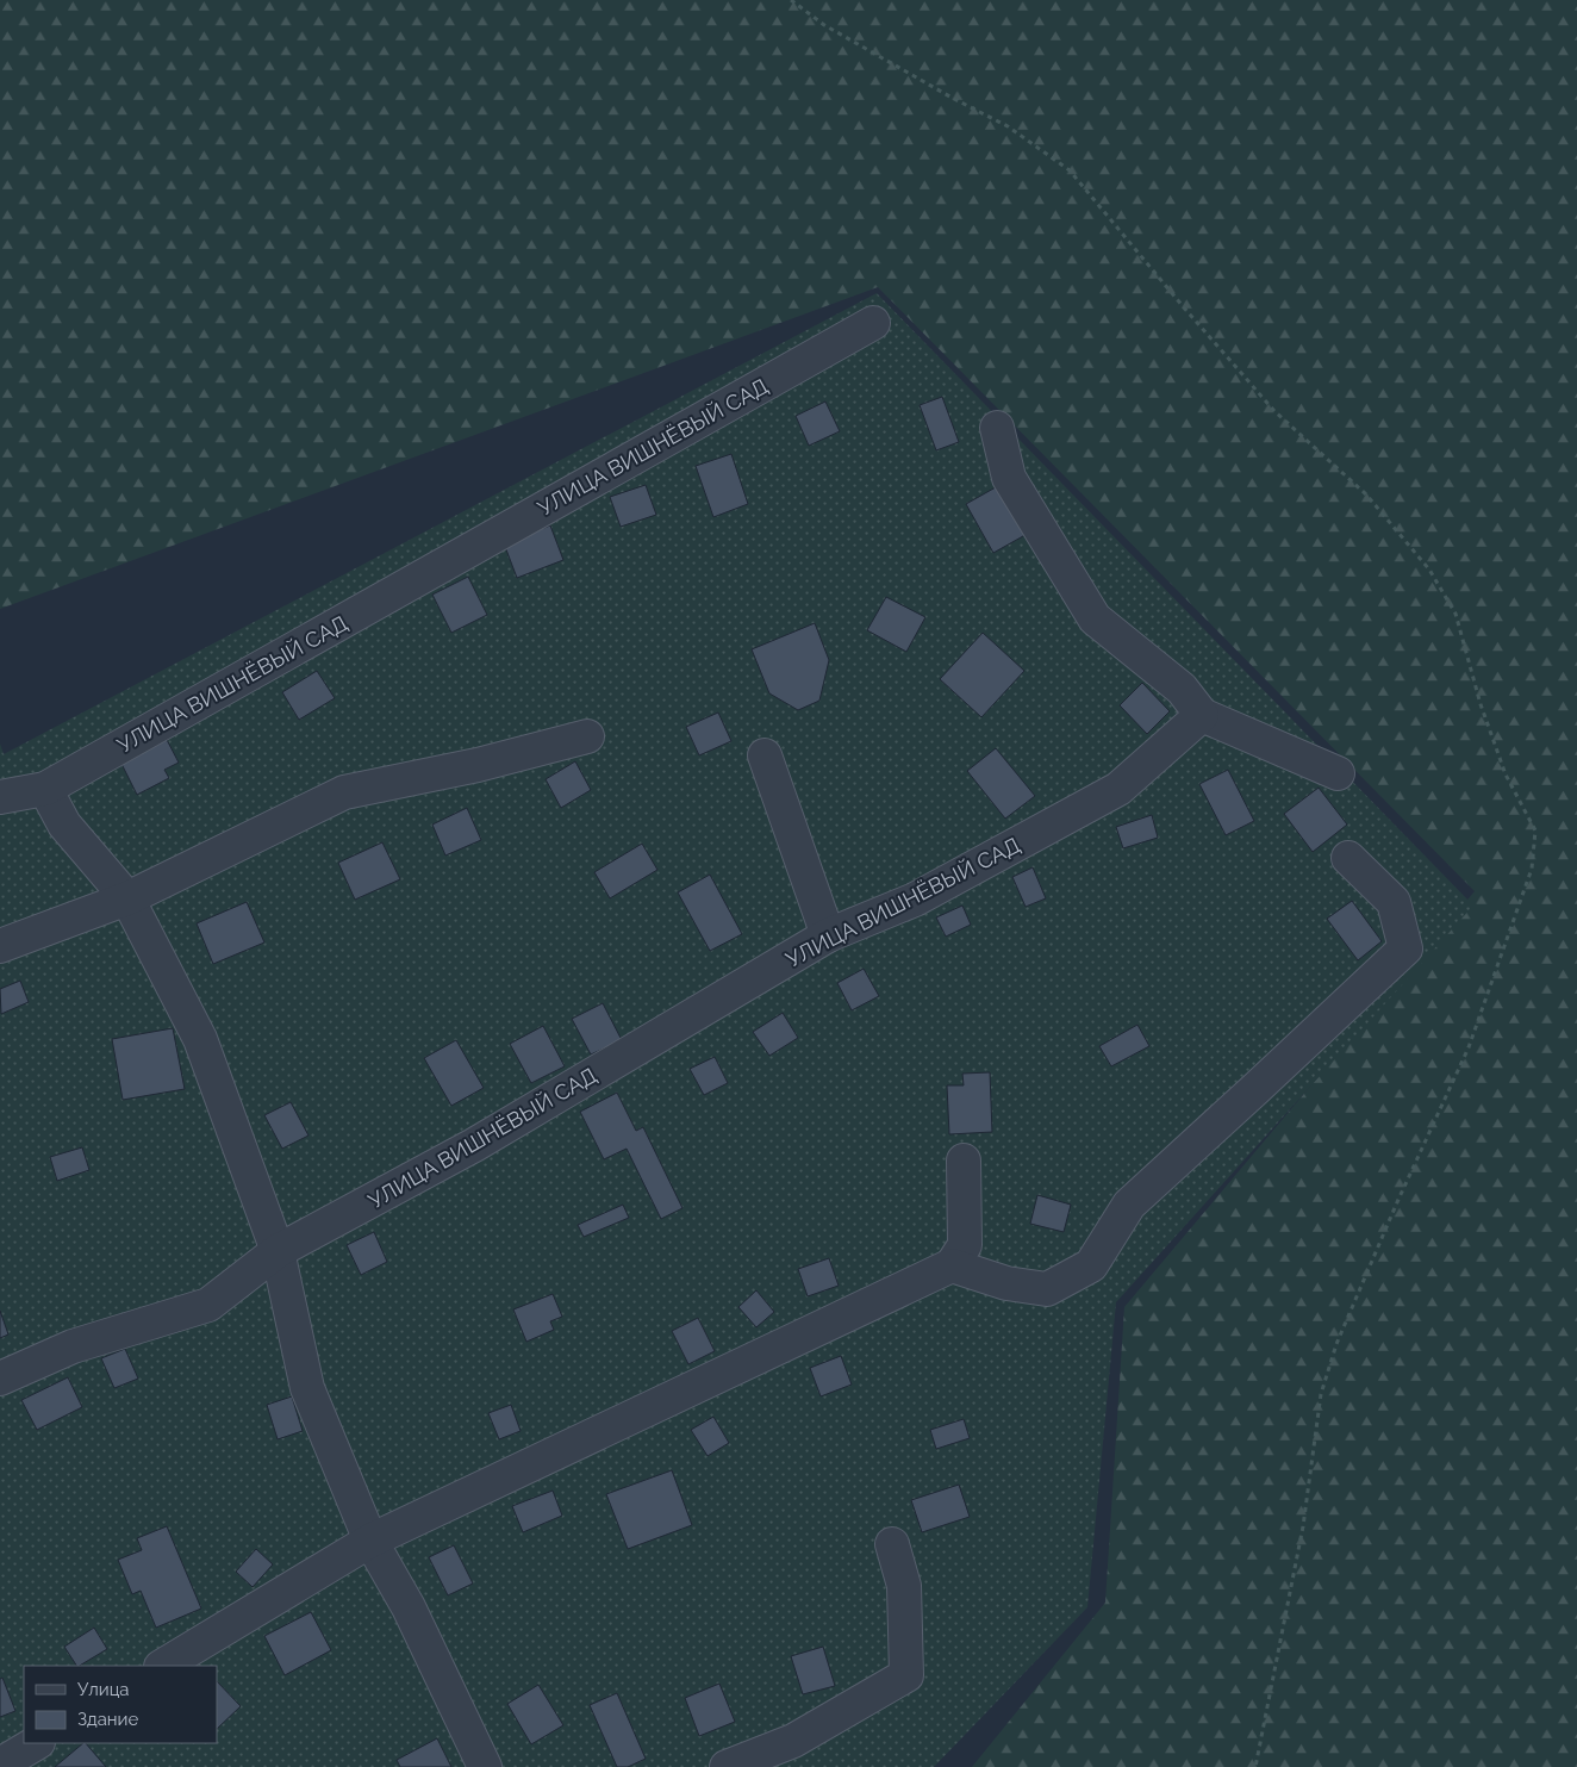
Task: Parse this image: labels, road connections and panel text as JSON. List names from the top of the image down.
{
  "streets": {
    "street": ["УЛИЦА ВИШНЁВЫЙ САД"]
  },
  "legend": ["Улица", "Здание"]
}
